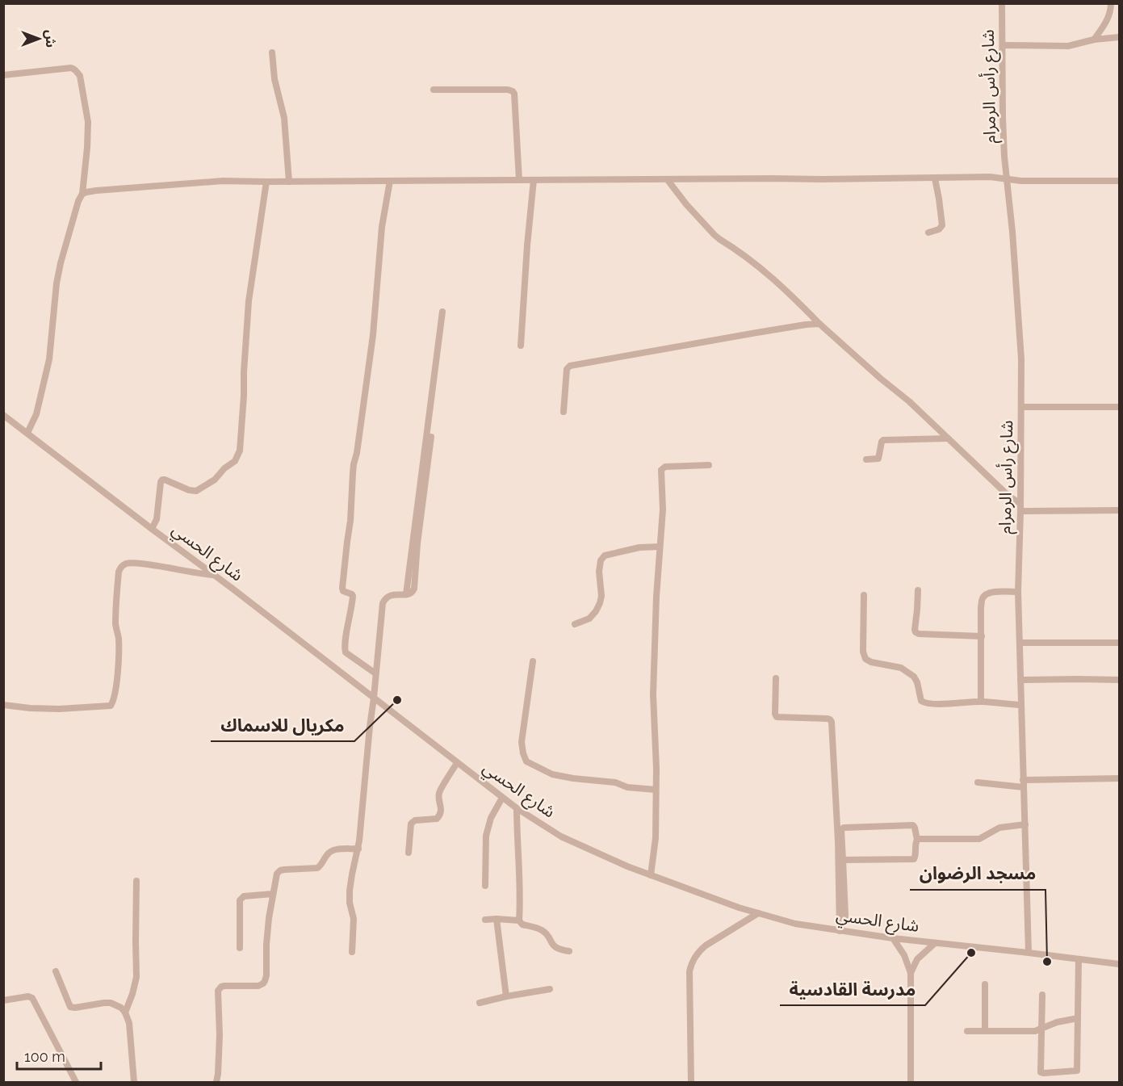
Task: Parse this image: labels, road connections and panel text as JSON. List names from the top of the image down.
{
  "streets": {
    "street": ["شارع رأس الرمرام", "شارع الحسي"]
  },
  "crossings": [
    ["شارع رأس الرمرام", "شارع الحسي"]
  ],
  "places": ["مكريال للاسماك", "مدرسة القادسية", "مسجد الرضوان"],
  "scale_bar": "100 m",
  "north": "right"
}
